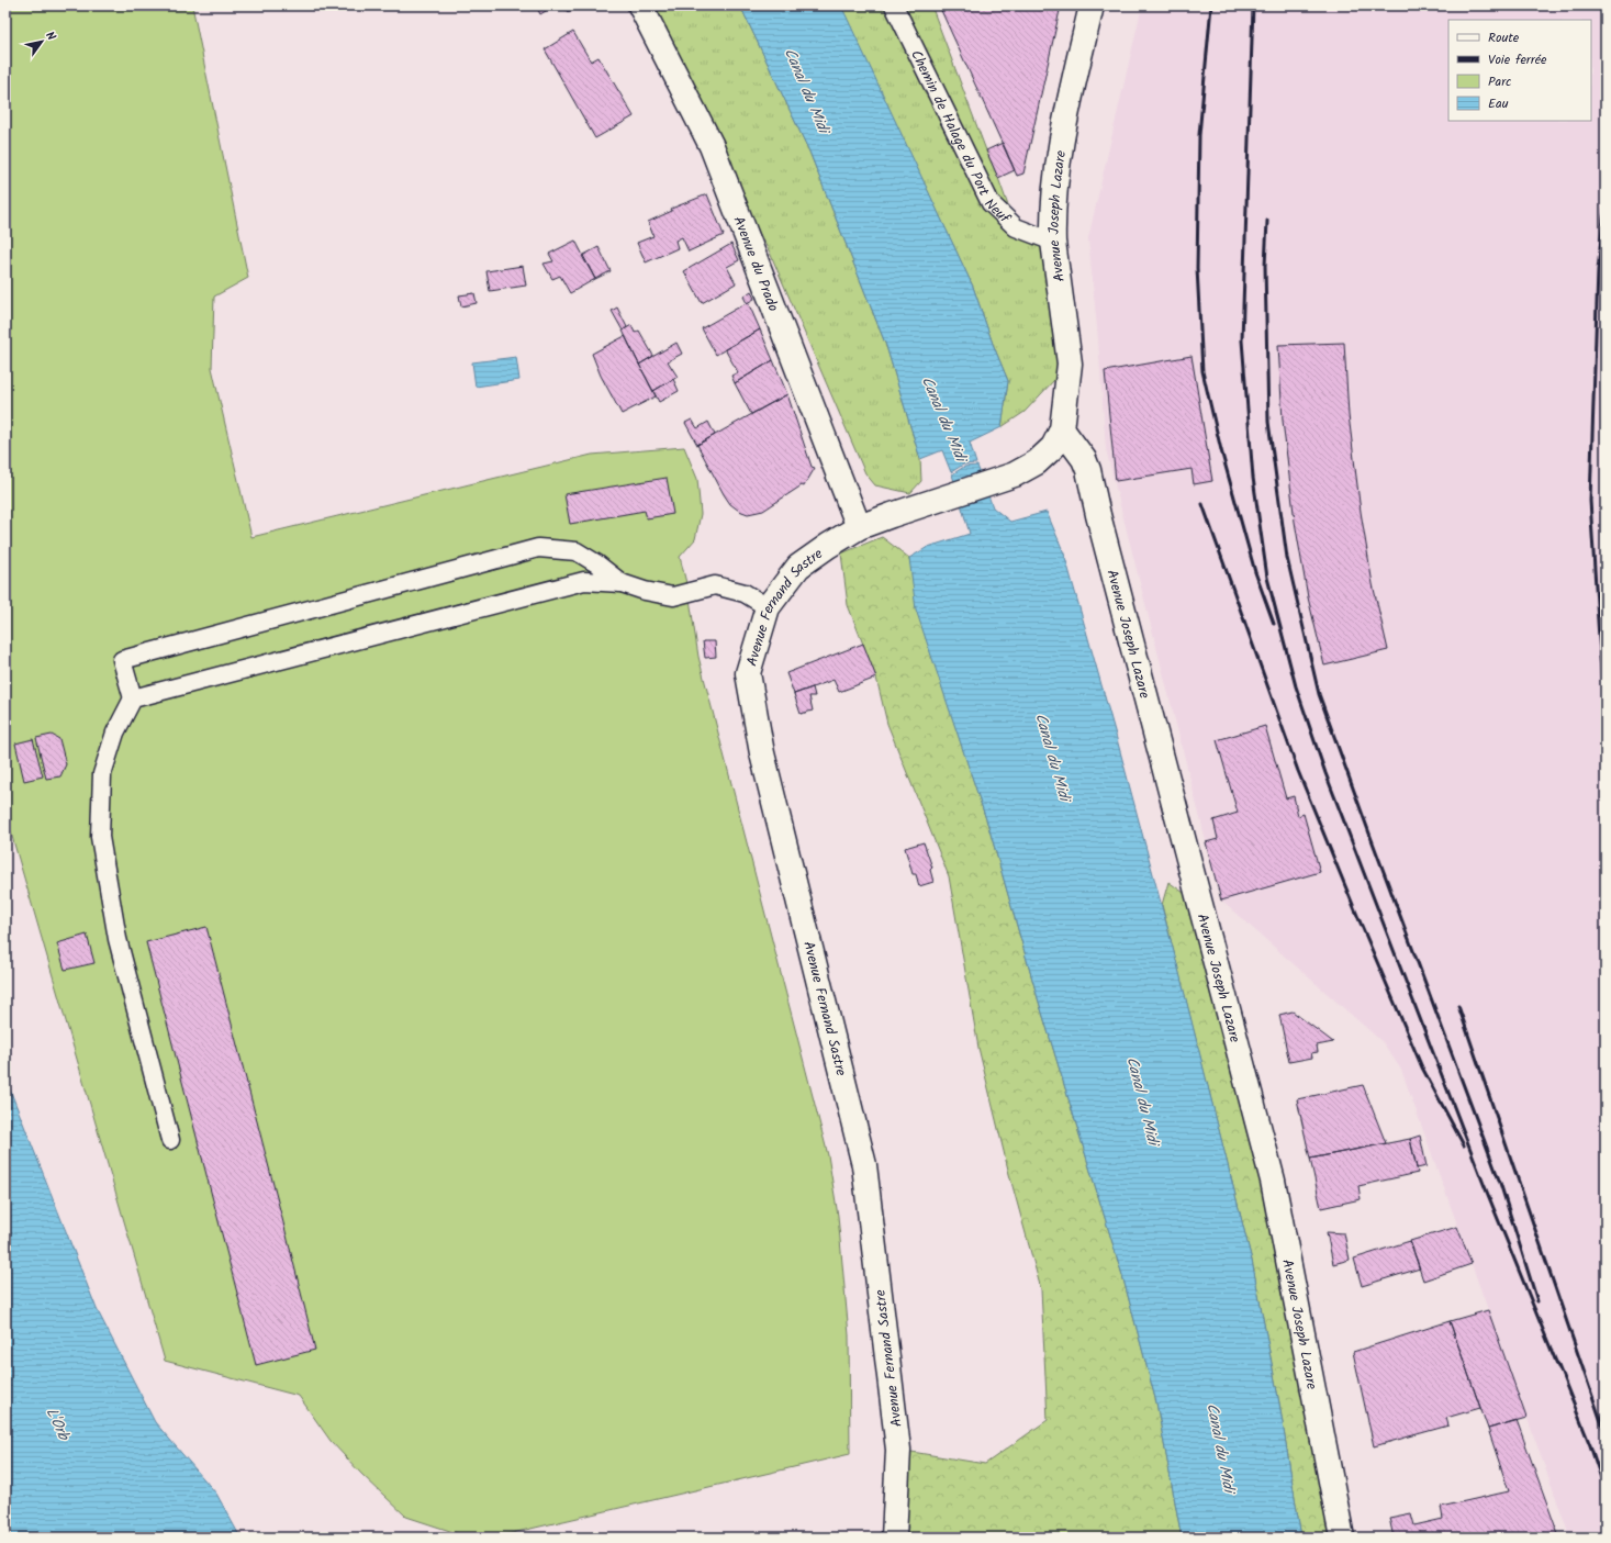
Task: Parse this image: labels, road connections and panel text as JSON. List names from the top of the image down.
{
  "streets": {
    "main road": ["Avenue Joseph Lazare", "Avenue du Prado", "Avenue Fernand Sastre"],
    "lane": ["Chemin de Halage du Port Neuf"]
  },
  "crossings": [
    ["Chemin de Halage du Port Neuf", "Avenue Joseph Lazare"],
    ["Avenue Joseph Lazare", "Avenue Fernand Sastre"],
    ["Avenue du Prado", "Avenue Fernand Sastre"]
  ],
  "water": ["Canal du Midi", "L'Orb"],
  "legend": [
    "Route",
    "Voie ferrée",
    "Parc",
    "Eau"
  ],
  "north": "top right"
}
